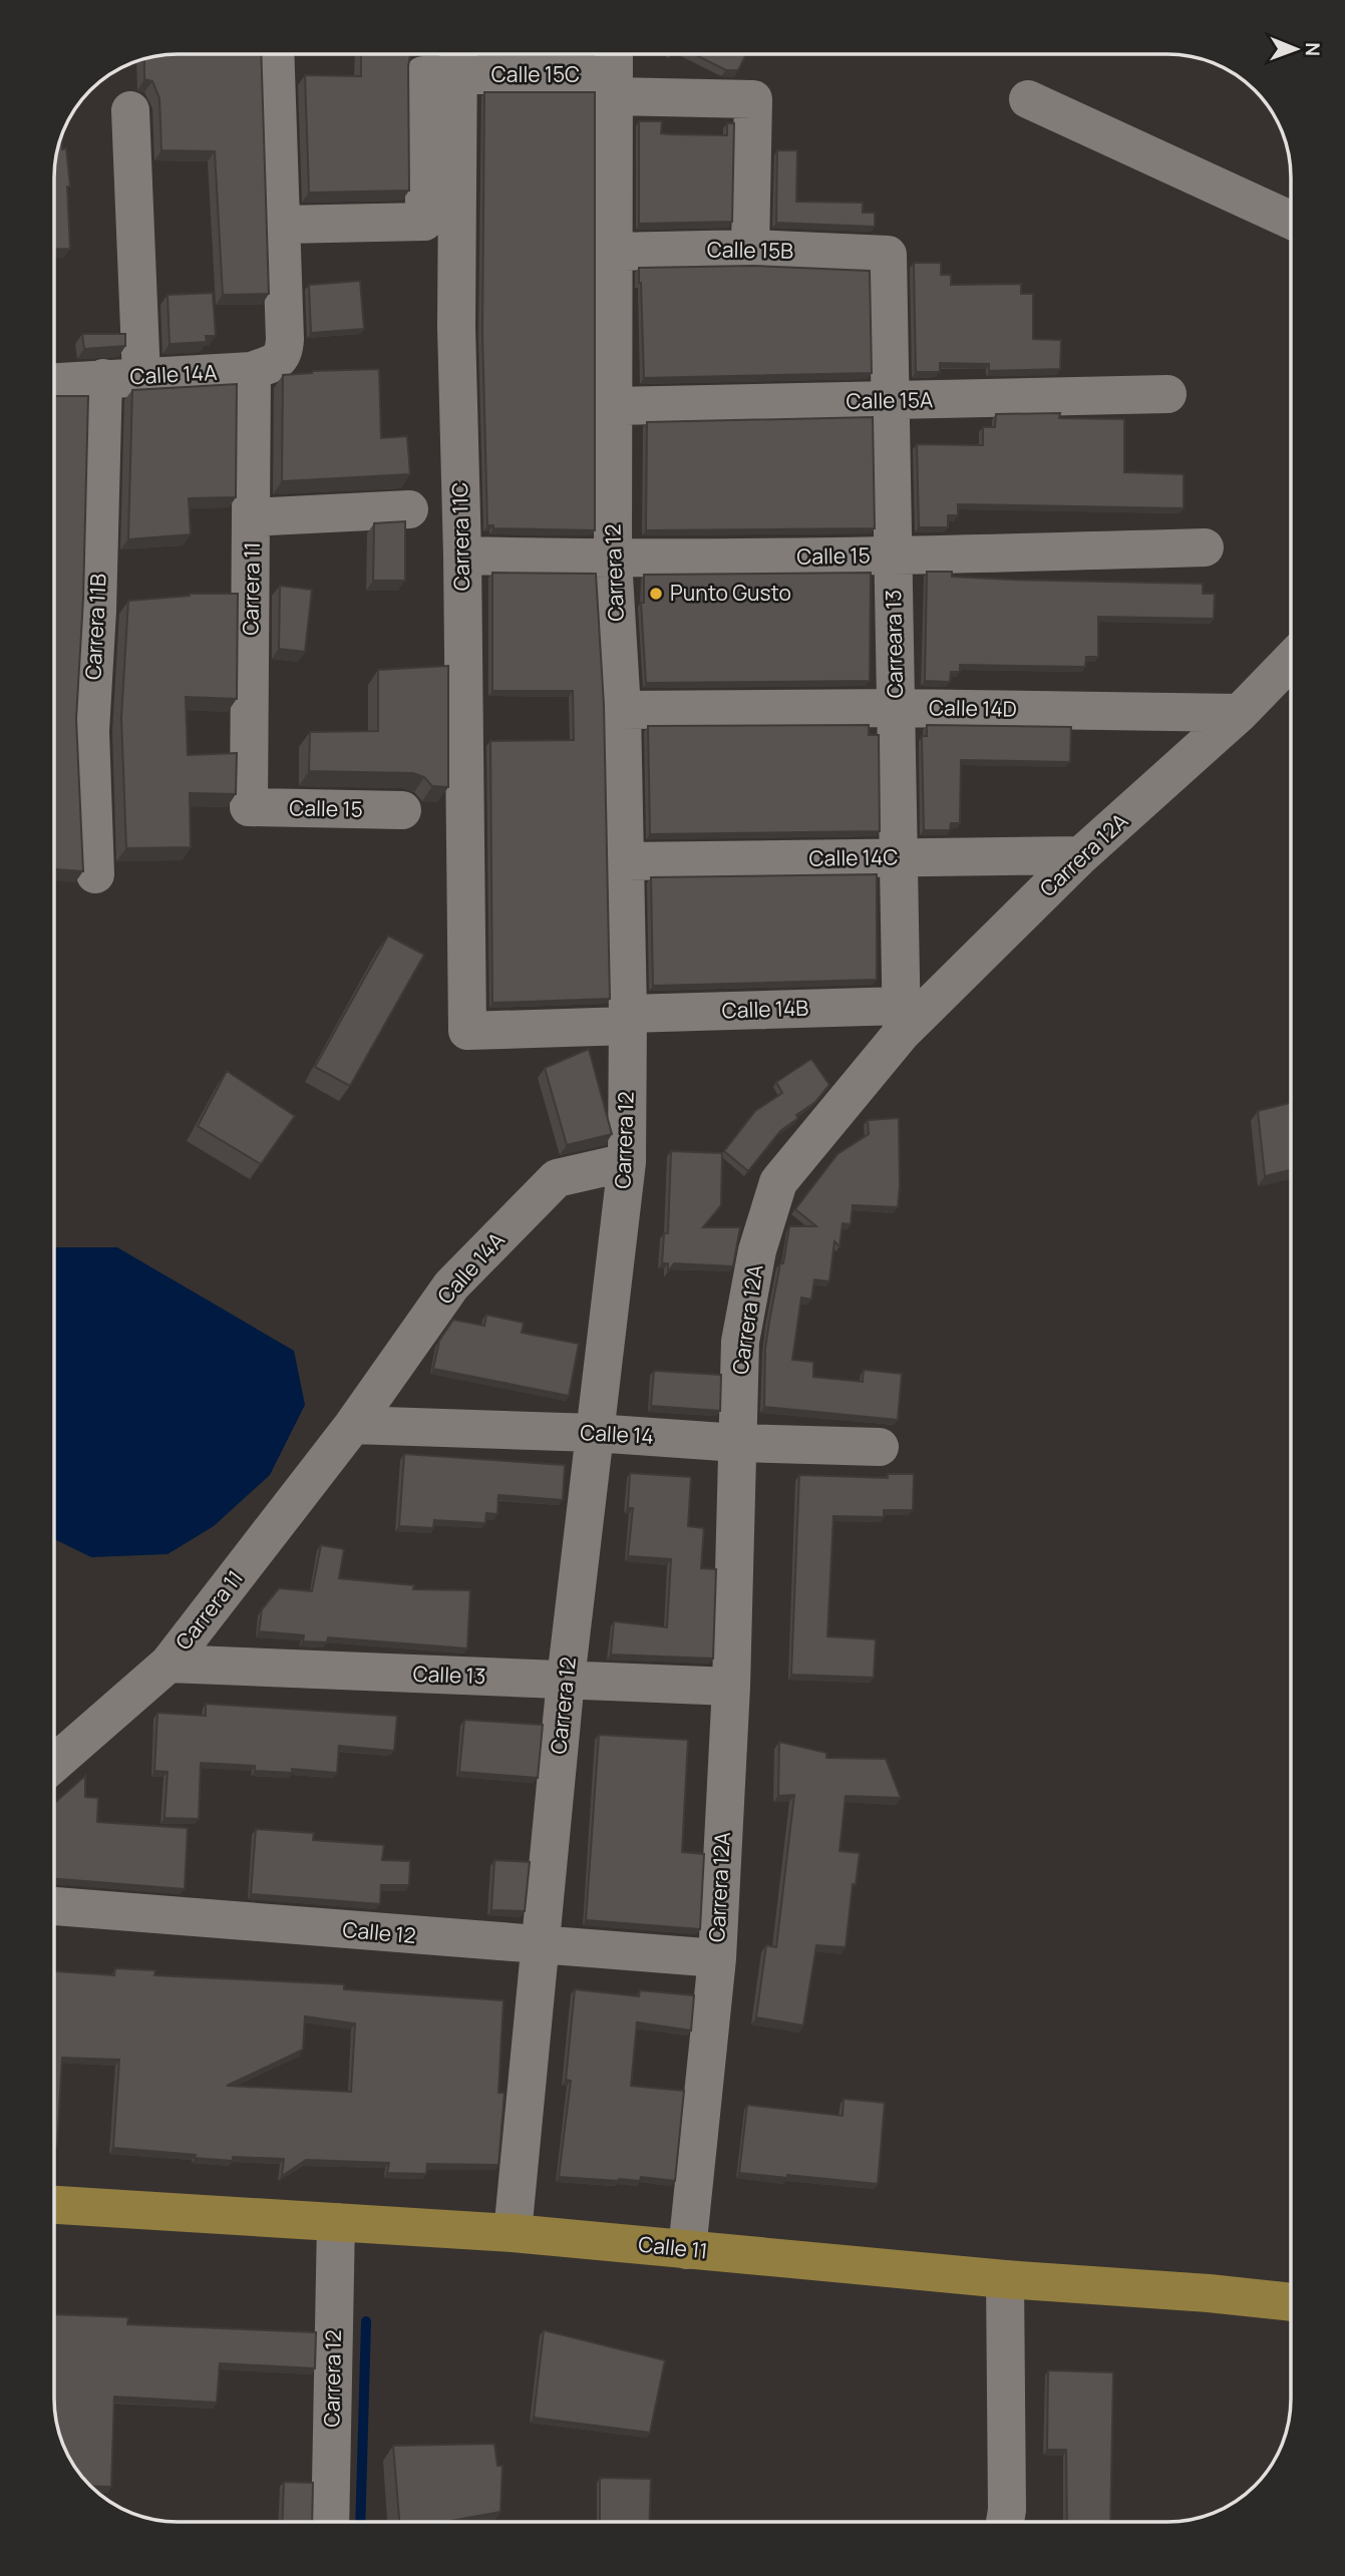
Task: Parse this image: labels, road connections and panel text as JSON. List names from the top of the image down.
{
  "streets": {
    "main road": ["Calle 11"],
    "street": [
      "Calle 15C",
      "Calle 15B",
      "Calle 14A",
      "Calle 15A",
      "Carrera 11C",
      "Calle 15",
      "Carrera 12",
      "Carrera 11",
      "Carrera 11B",
      "Carreara 13",
      "Calle 14D",
      "Carrera 12A",
      "Calle 14C",
      "Calle 14B",
      "Calle 14",
      "Calle 13",
      "Calle 12"
    ]
  },
  "crossings": [
    ["Calle 15C", "Calle 15B"],
    ["Calle 15C", "Calle 14A"],
    ["Calle 15C", "Carrera 11C"],
    ["Calle 15C", "Carrera 12"],
    ["Calle 15B", "Carrera 12"],
    ["Calle 15B", "Carreara 13"],
    ["Calle 14A", "Carrera 12"],
    ["Calle 14A", "Carrera 11"],
    ["Calle 14A", "Carrera 11B"],
    ["Calle 14A", "Calle 14"],
    ["Calle 15A", "Carrera 12"],
    ["Calle 15A", "Carreara 13"],
    ["Carrera 11C", "Calle 15"],
    ["Carrera 11C", "Calle 14B"],
    ["Calle 15", "Carrera 12"],
    ["Calle 15", "Carrera 11"],
    ["Calle 15", "Carreara 13"],
    ["Carrera 12", "Calle 14D"],
    ["Carrera 12", "Calle 14C"],
    ["Carrera 12", "Calle 14B"],
    ["Carrera 12", "Calle 14"],
    ["Carrera 12", "Calle 13"],
    ["Carrera 12", "Calle 12"],
    ["Carrera 12", "Calle 11"],
    ["Carrera 11", "Calle 14"],
    ["Carrera 11", "Calle 13"],
    ["Carreara 13", "Calle 14D"],
    ["Carreara 13", "Carrera 12A"],
    ["Carreara 13", "Calle 14C"],
    ["Carreara 13", "Calle 14B"],
    ["Calle 14D", "Carrera 12A"],
    ["Carrera 12A", "Calle 14C"],
    ["Carrera 12A", "Calle 14B"],
    ["Carrera 12A", "Calle 14"],
    ["Carrera 12A", "Calle 13"],
    ["Carrera 12A", "Calle 12"],
    ["Carrera 12A", "Calle 11"]
  ],
  "places": ["Punto Gusto"],
  "north": "right"
}
